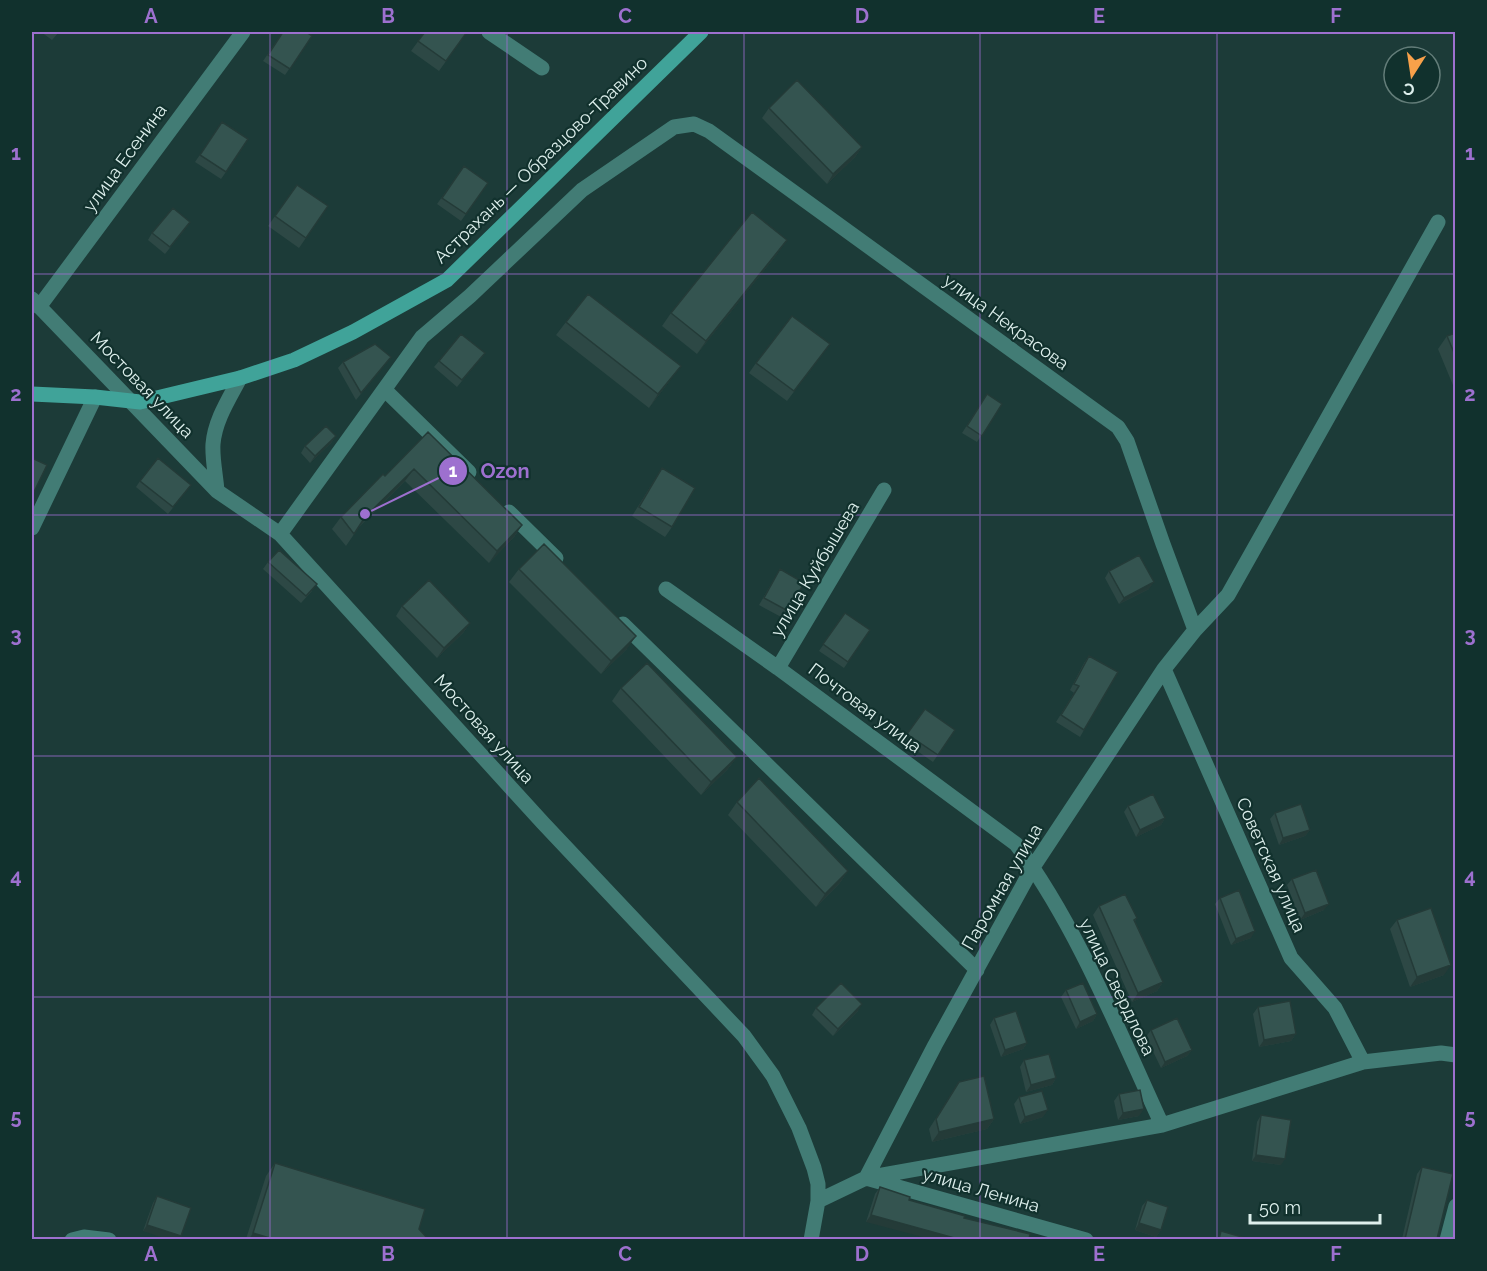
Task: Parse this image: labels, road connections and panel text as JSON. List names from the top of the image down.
{
  "streets": {
    "street": [
      "улица Есенина",
      "Астрахань — Образцово-Травино",
      "улица Некрасова",
      "Мостовая улица",
      "улица Куйбышева",
      "Почтовая улица",
      "Советская улица",
      "Паромная улица",
      "улица Свердлова",
      "улица Ленина"
    ]
  },
  "crossings": [
    ["улица Есенина", "Мостовая улица"],
    ["Астрахань — Образцово-Травино", "Мостовая улица"],
    ["улица Некрасова", "Паромная улица"],
    ["улица Куйбышева", "Почтовая улица"],
    ["Почтовая улица", "Паромная улица"],
    ["Почтовая улица", "улица Свердлова"],
    ["Советская улица", "Паромная улица"],
    ["Паромная улица", "улица Свердлова"],
    ["Паромная улица", "улица Ленина"]
  ],
  "places": ["Ozon"],
  "scale_bar": "50 m",
  "north": "bottom",
  "grid": {
    "columns": [
      "A",
      "B",
      "C",
      "D",
      "E",
      "F"
    ],
    "rows": [
      "1",
      "2",
      "3",
      "4",
      "5"
    ]
  }
}
